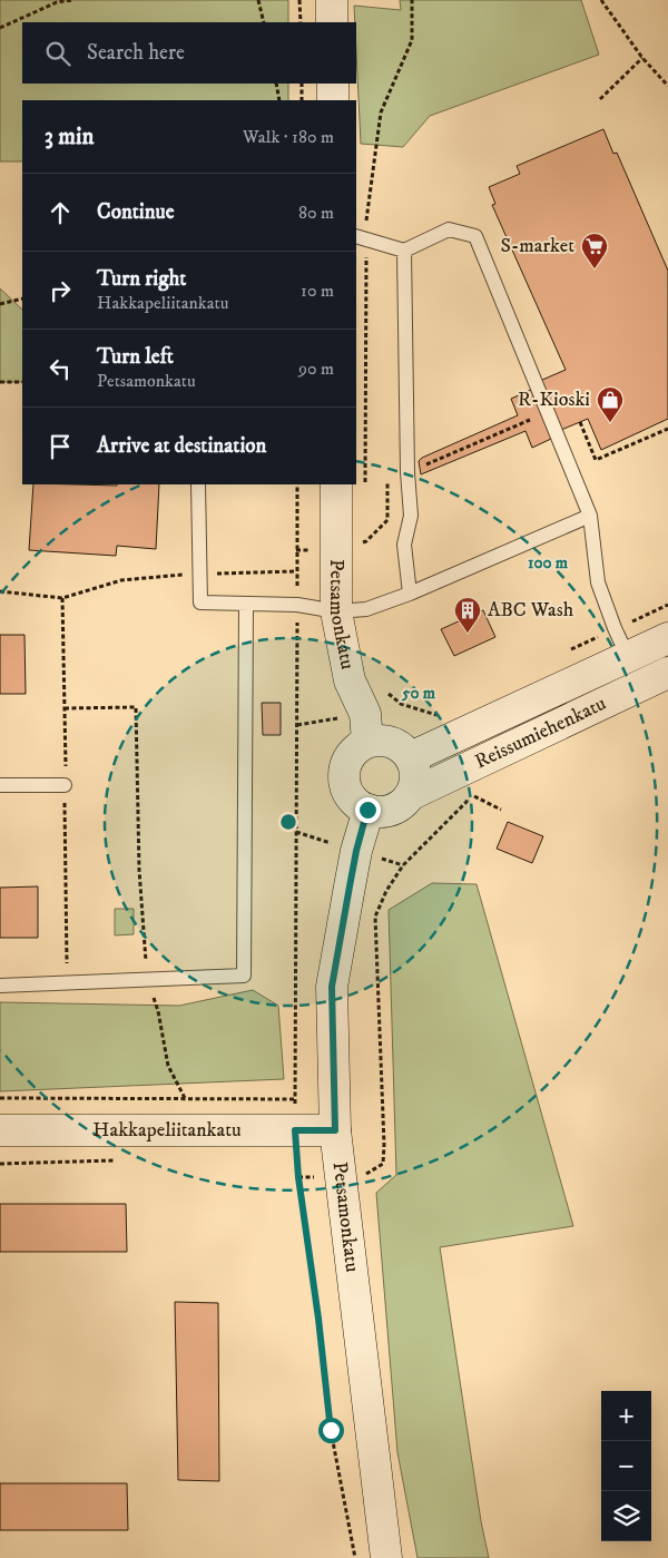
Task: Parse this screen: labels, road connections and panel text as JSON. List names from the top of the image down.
{
  "streets": {
    "street": ["Petsamonkatu", "Reissumiehenkatu", "Hakkapeliitankatu"]
  },
  "crossings": [
    ["Petsamonkatu", "Reissumiehenkatu"],
    ["Petsamonkatu", "Hakkapeliitankatu"]
  ],
  "places": {
    "supermarket": ["S-market"],
    "shop": ["R-Kioski"],
    "building": ["ABC Wash"]
  },
  "page": {
    "search": "Search here",
    "heading": ["3 min", "Walk · 180 m"],
    "list": [
      ["Continue", "80 m"],
      ["Turn right", "Hakkapeliitankatu", "10 m"],
      ["Turn left", "Petsamonkatu", "90 m"],
      "Arrive at destination"
    ],
    "map_buttons": ["+", "−"]
  },
  "rings": ["100 m", "50 m"]
}
